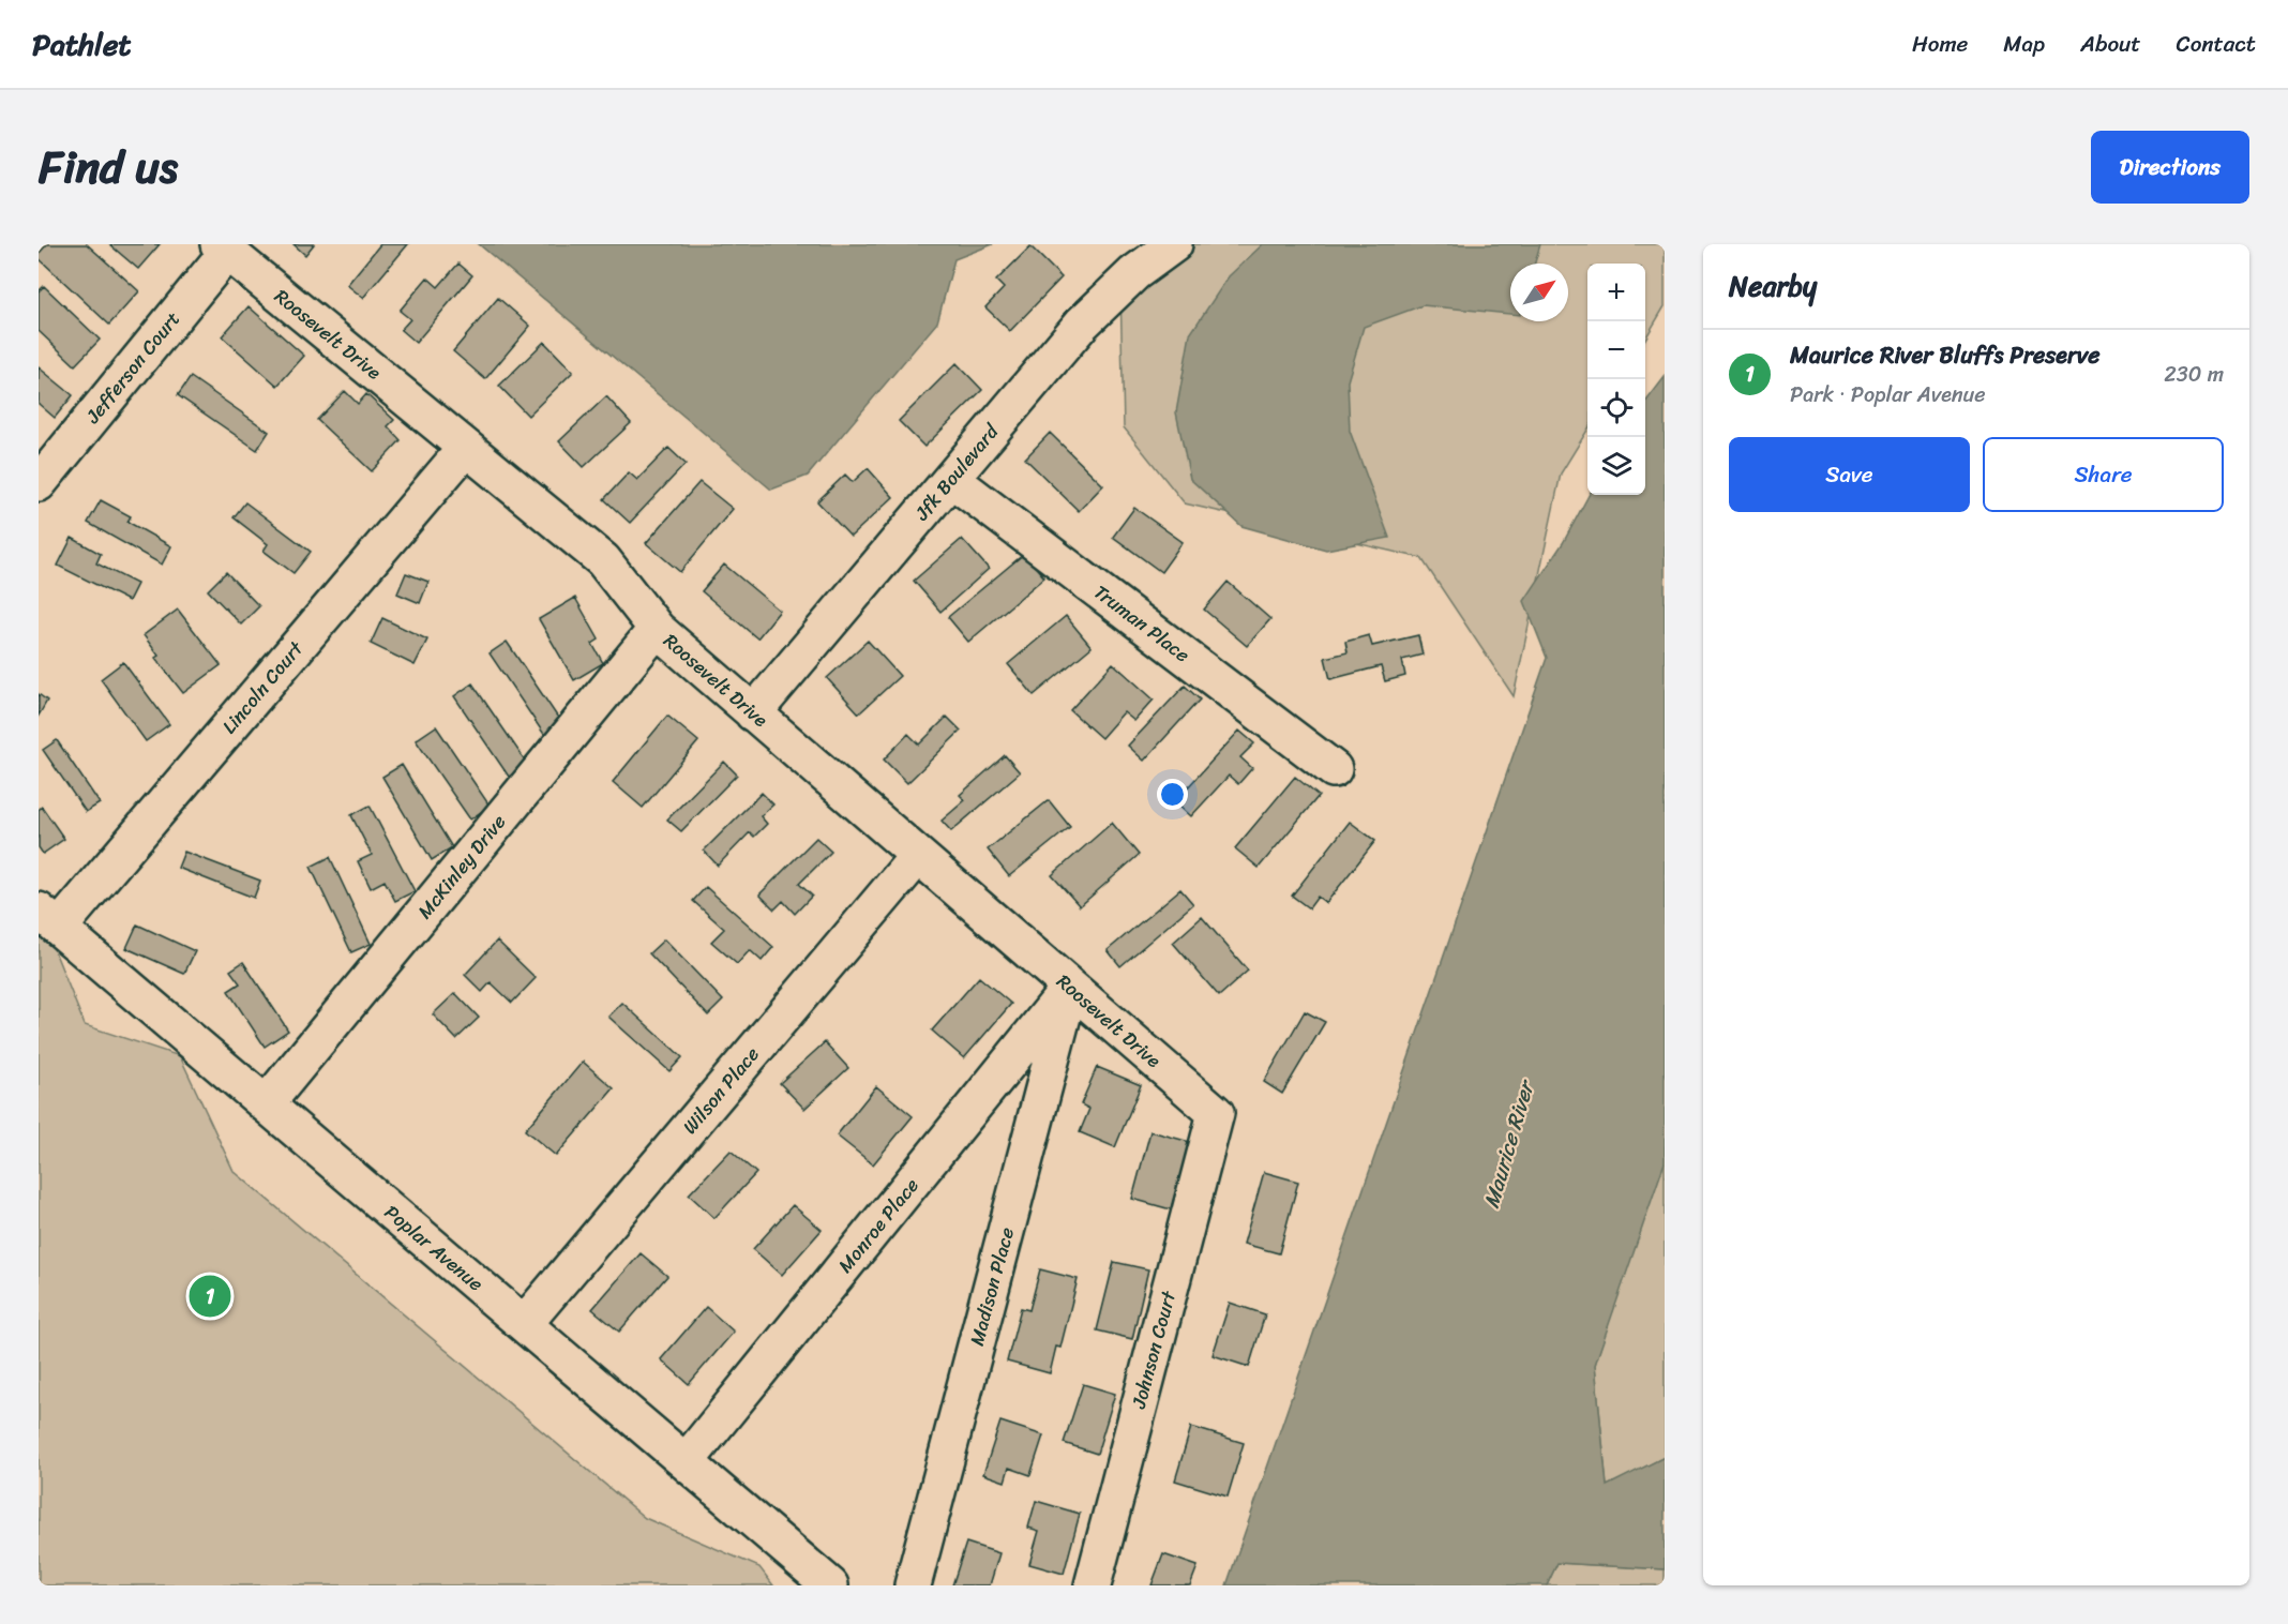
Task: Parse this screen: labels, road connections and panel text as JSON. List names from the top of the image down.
{
  "streets": {
    "street": [
      "Roosevelt Drive",
      "Jefferson Court",
      "Jfk Boulevard",
      "Truman Place",
      "Lincoln Court",
      "McKinley Drive",
      "Wilson Place",
      "Monroe Place",
      "Poplar Avenue",
      "Madison Place",
      "Johnson Court"
    ]
  },
  "crossings": [
    ["Roosevelt Drive", "Jefferson Court"],
    ["Roosevelt Drive", "Jfk Boulevard"],
    ["Roosevelt Drive", "Lincoln Court"],
    ["Roosevelt Drive", "McKinley Drive"],
    ["Roosevelt Drive", "Wilson Place"],
    ["Roosevelt Drive", "Monroe Place"],
    ["Roosevelt Drive", "Madison Place"],
    ["Roosevelt Drive", "Johnson Court"],
    ["Jfk Boulevard", "Truman Place"],
    ["Lincoln Court", "Poplar Avenue"],
    ["McKinley Drive", "Poplar Avenue"],
    ["Wilson Place", "Poplar Avenue"],
    ["Monroe Place", "Poplar Avenue"],
    ["Monroe Place", "Madison Place"]
  ],
  "water": ["Maurice River"],
  "north": "top right",
  "page": {
    "header": "Pathlet",
    "nav": [
      "Home",
      "Map",
      "About",
      "Contact"
    ],
    "title": "Find us",
    "buttons": [
      "Directions",
      ["Save", "Share"]
    ],
    "heading": "Nearby",
    "map_buttons": ["+", "−"],
    "list": [
      {
        "mark": "1",
        "name": "Maurice River Bluffs Preserve",
        "note": "Park · Poplar Avenue",
        "value": "230 m"
      }
    ],
    "pins": "1"
  }
}
